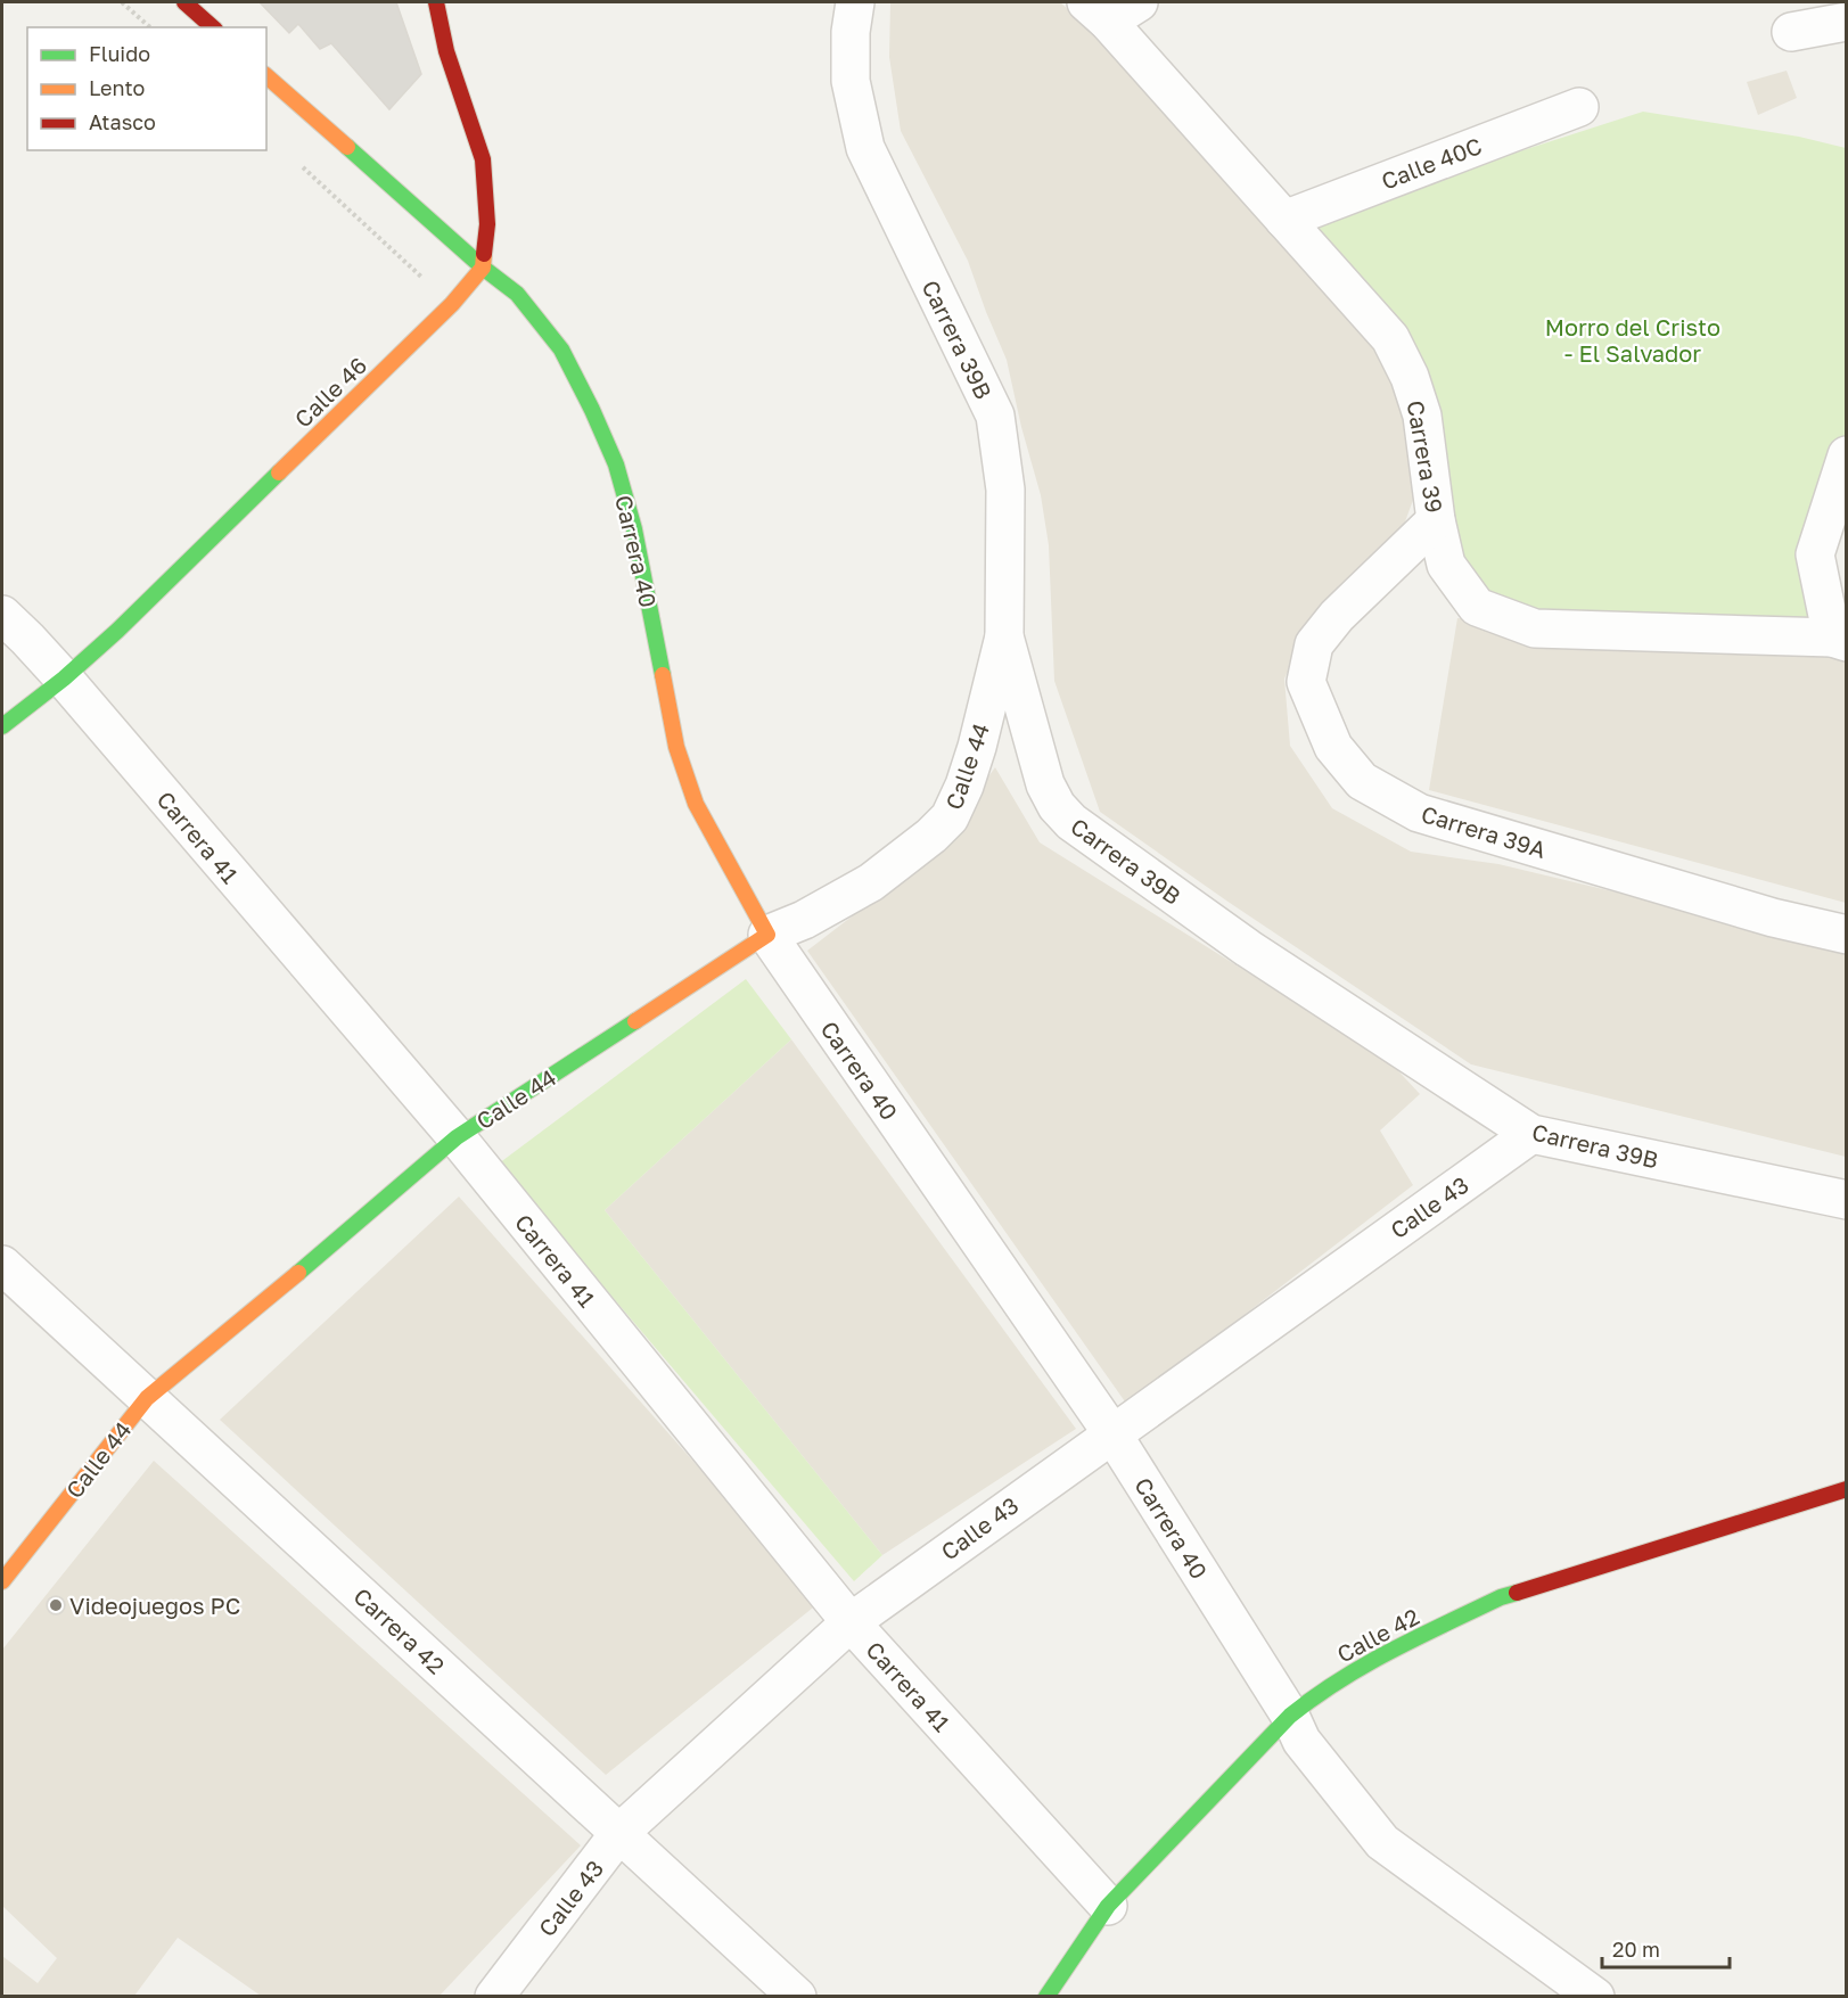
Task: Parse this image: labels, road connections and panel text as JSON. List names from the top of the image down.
{
  "streets": {
    "main road": [
      "Calle 46",
      "Carrera 40",
      "Calle 44",
      "Calle 42"
    ],
    "street": [
      "Calle 40C",
      "Carrera 39B",
      "Carrera 39",
      "Carrera 39A",
      "Carrera 41",
      "Calle 43",
      "Carrera 42"
    ]
  },
  "crossings": [
    ["Calle 40C", "Carrera 39"],
    ["Carrera 39B", "Calle 44"],
    ["Carrera 39B", "Calle 43"],
    ["Calle 46", "Carrera 40"],
    ["Calle 46", "Carrera 41"],
    ["Carrera 39", "Carrera 39A"],
    ["Carrera 40", "Calle 44"],
    ["Carrera 40", "Calle 43"],
    ["Carrera 40", "Calle 42"],
    ["Calle 44", "Carrera 41"],
    ["Calle 44", "Carrera 42"],
    ["Carrera 41", "Calle 43"],
    ["Carrera 41", "Calle 42"],
    ["Calle 43", "Carrera 42"]
  ],
  "parks": ["Morro del Cristo - El Salvador"],
  "places": ["Videojuegos PC"],
  "legend": ["Fluido", "Lento", "Atasco"],
  "scale_bar": "20 m"
}
